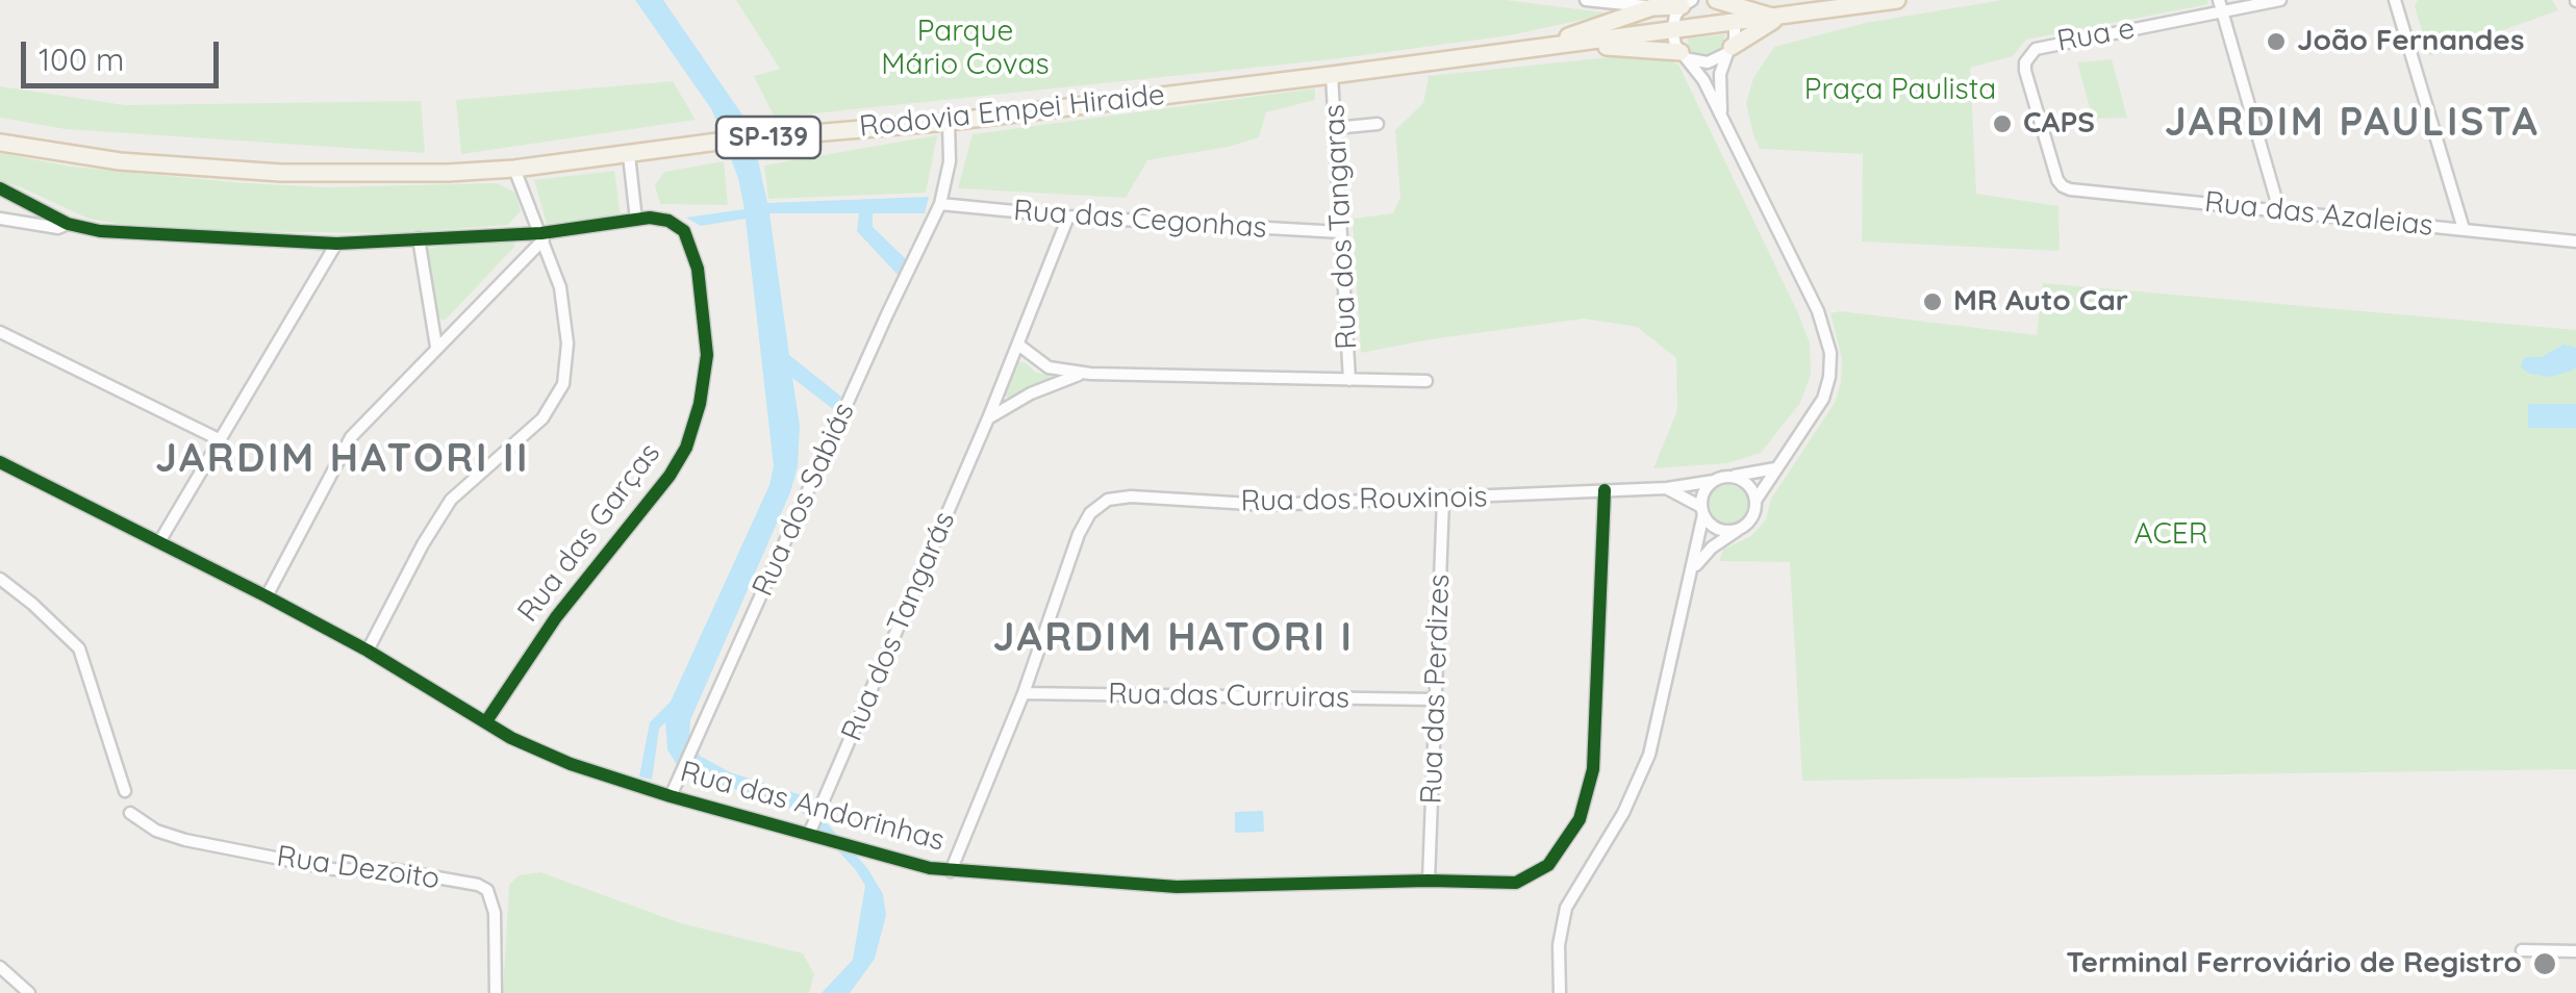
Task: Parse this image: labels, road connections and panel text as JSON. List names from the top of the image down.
{
  "streets": {
    "main road": ["Rodovia Empei Hiraide", "SP-139"],
    "street": [
      "Rua e",
      "Rua das Azaleias",
      "Rua das Cegonhas",
      "Rua dos Tangaras",
      "Rua dos Sabiás",
      "Rua dos Rouxinois",
      "Rua das Garças",
      "Rua dos Tangarás",
      "Rua das Perdizes",
      "Rua das Curruiras",
      "Rua das Andorinhas",
      "Rua Dezoito"
    ]
  },
  "crossings": [
    ["Rua e", "Rua das Azaleias"],
    ["Rodovia Empei Hiraide", "Rua dos Tangaras"],
    ["Rodovia Empei Hiraide", "Rua dos Sabiás"],
    ["Rua das Cegonhas", "Rua dos Tangaras"],
    ["Rua das Cegonhas", "Rua dos Sabiás"],
    ["Rua das Cegonhas", "Rua dos Tangarás"],
    ["Rua dos Sabiás", "Rua das Andorinhas"],
    ["Rua dos Rouxinois", "Rua das Perdizes"],
    ["Rua dos Rouxinois", "Rua das Curruiras"],
    ["Rua dos Rouxinois", "Rua das Andorinhas"],
    ["Rua das Garças", "Rua das Andorinhas"],
    ["Rua dos Tangarás", "Rua das Andorinhas"],
    ["Rua das Perdizes", "Rua das Curruiras"],
    ["Rua das Perdizes", "Rua das Andorinhas"]
  ],
  "districts": ["JARDIM PAULISTA", "JARDIM HATORI II", "JARDIM HATORI I"],
  "parks": ["Parque Mário Covas", "Praça Paulista", "ACER"],
  "places": [
    "João Fernandes",
    "CAPS",
    "MR Auto Car",
    "Terminal Ferroviário de Registro"
  ],
  "scale_bar": "100 m"
}
